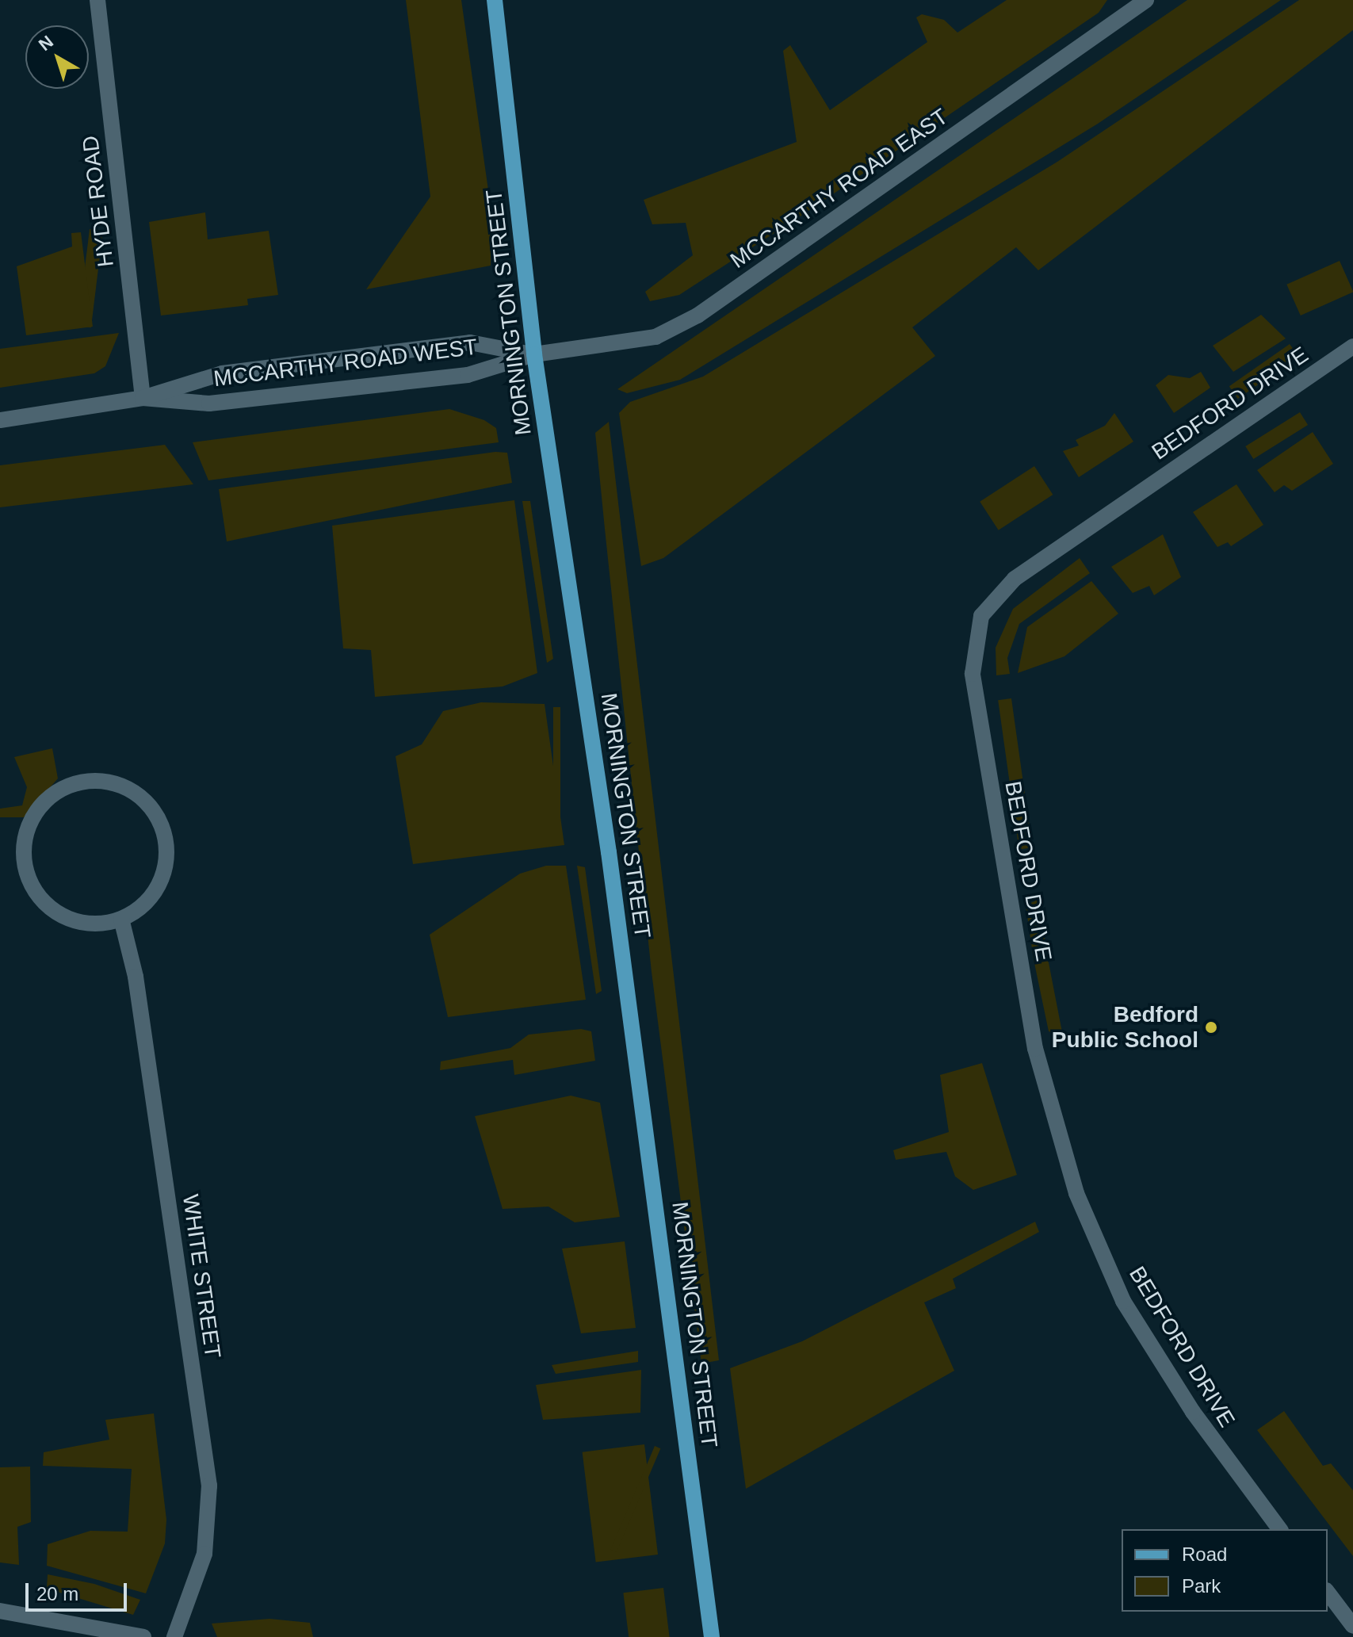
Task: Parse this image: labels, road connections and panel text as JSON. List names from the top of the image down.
{
  "streets": {
    "main road": ["MORNINGTON STREET"],
    "street": [
      "MCCARTHY ROAD EAST",
      "HYDE ROAD",
      "MCCARTHY ROAD WEST",
      "BEDFORD DRIVE",
      "WHITE STREET"
    ]
  },
  "crossings": [
    ["MCCARTHY ROAD EAST", "MORNINGTON STREET"],
    ["MCCARTHY ROAD EAST", "MCCARTHY ROAD WEST"],
    ["HYDE ROAD", "MCCARTHY ROAD WEST"],
    ["MORNINGTON STREET", "MCCARTHY ROAD WEST"]
  ],
  "places": ["Bedford Public School"],
  "legend": ["Road", "Park"],
  "scale_bar": "20 m",
  "north": "top left"
}
